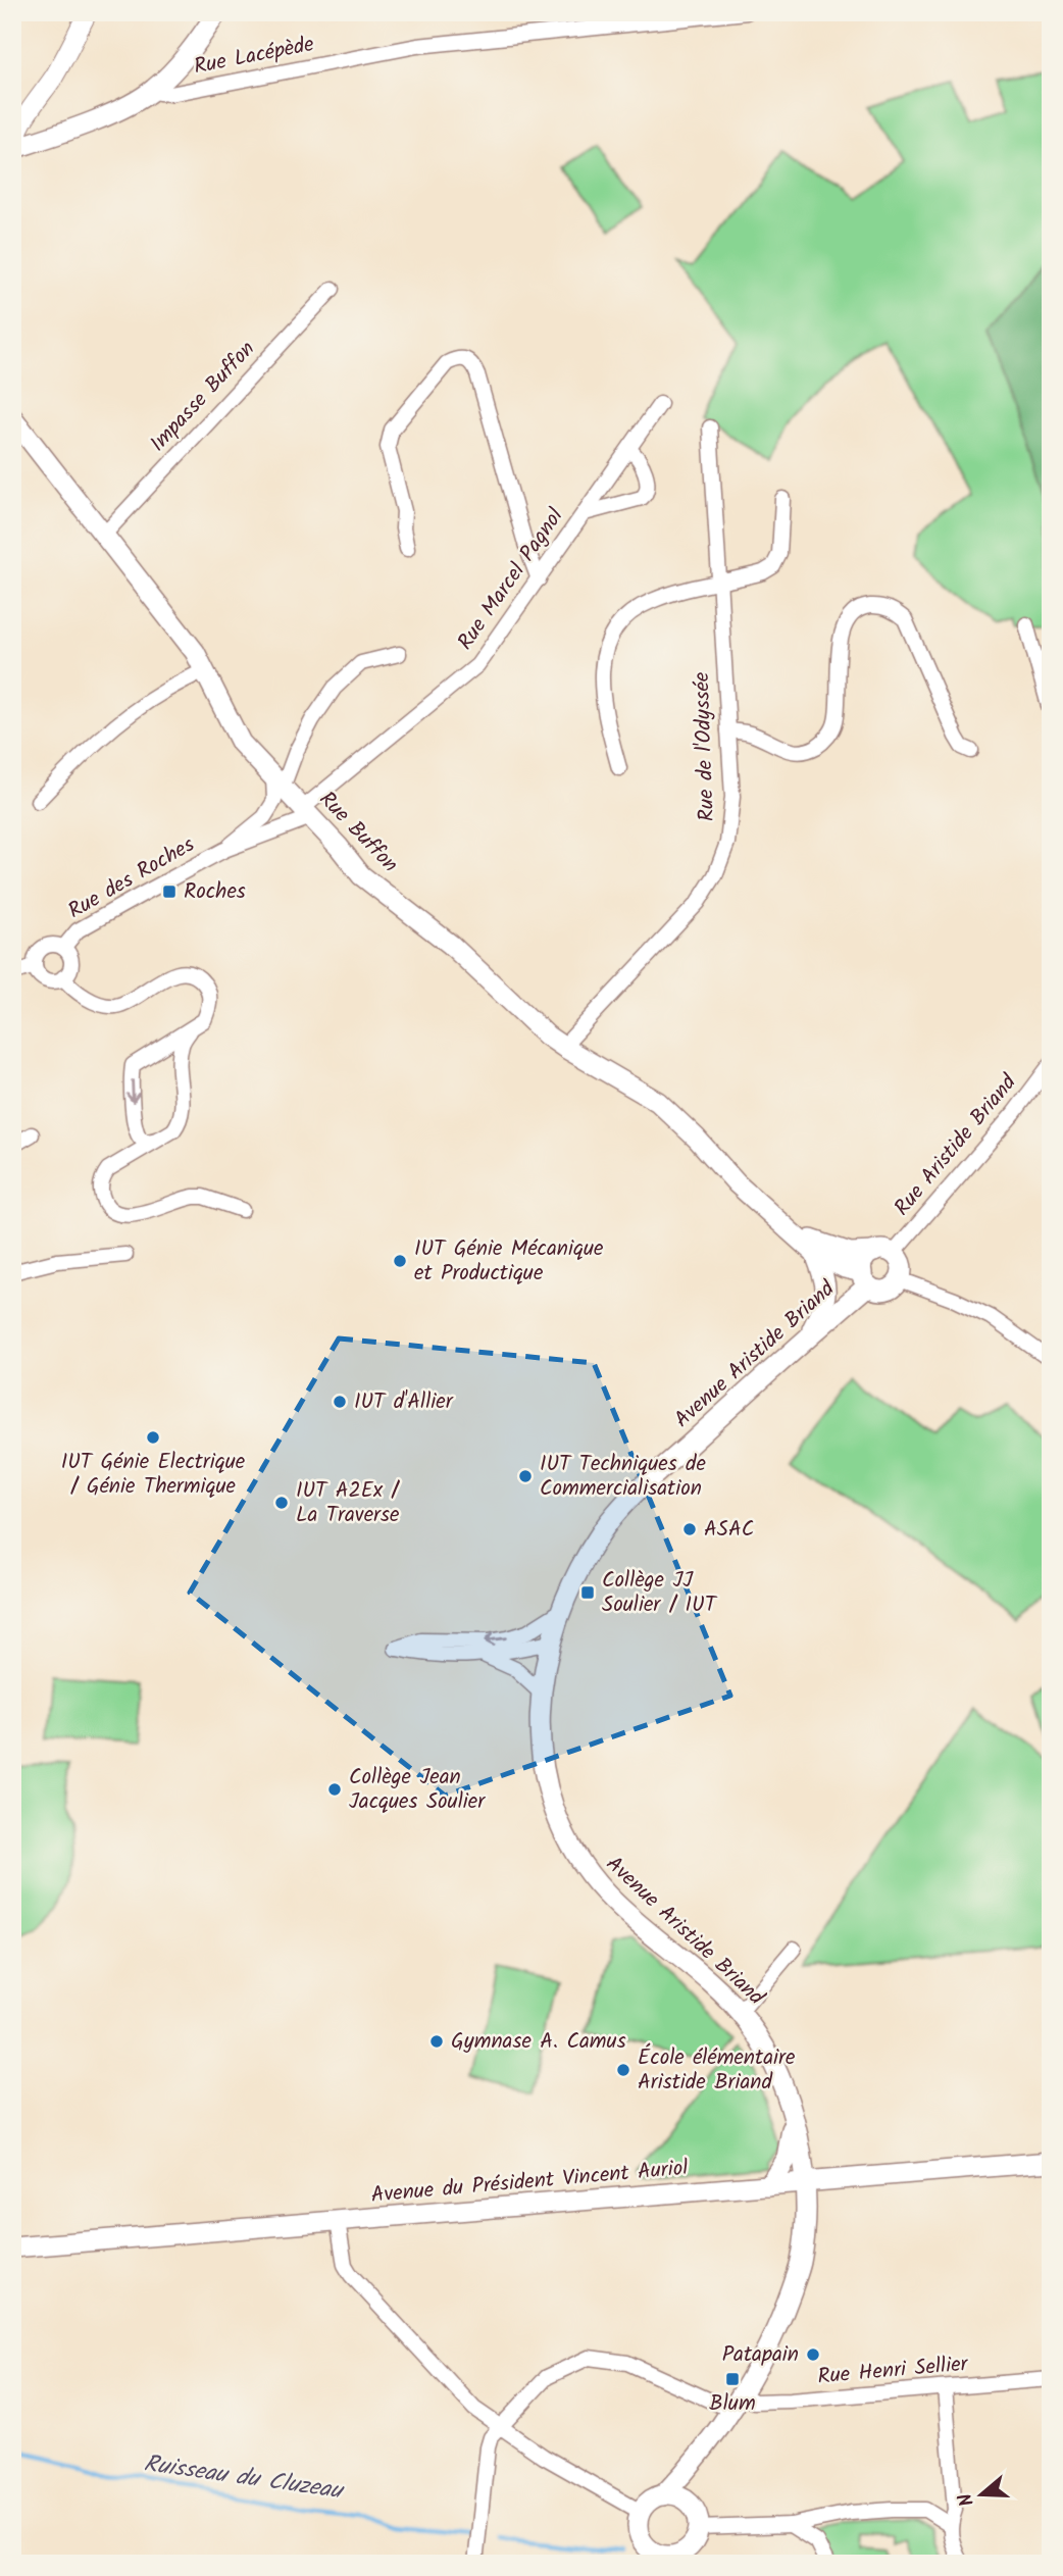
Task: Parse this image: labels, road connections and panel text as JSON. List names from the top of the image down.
{
  "streets": {
    "main road": ["Rue Buffon", "Avenue Aristide Briand", "Avenue du Président Vincent Auriol"],
    "street": [
      "Rue Lacépède",
      "Impasse Buffon",
      "Rue Marcel Pagnol",
      "Rue de l'Odyssée",
      "Rue des Roches",
      "Rue Aristide Briand",
      "Rue Henri Sellier"
    ]
  },
  "crossings": [
    ["Impasse Buffon", "Rue Buffon"],
    ["Rue Marcel Pagnol", "Rue Buffon"],
    ["Rue Marcel Pagnol", "Rue des Roches"],
    ["Rue de l'Odyssée", "Rue Buffon"],
    ["Rue Buffon", "Rue des Roches"],
    ["Rue Buffon", "Rue Aristide Briand"],
    ["Rue Buffon", "Avenue Aristide Briand"],
    ["Rue Aristide Briand", "Avenue Aristide Briand"],
    ["Avenue Aristide Briand", "Avenue du Président Vincent Auriol"],
    ["Avenue Aristide Briand", "Rue Henri Sellier"]
  ],
  "water": ["Ruisseau du Cluzeau"],
  "places": {
    "transit": ["Roches", "Collège JJ Soulier / IUT", "Blum"],
    "other": [
      "IUT Génie Mécanique et Productique",
      "IUT d'Allier",
      "IUT Génie Electrique / Génie Thermique",
      "IUT Techniques de Commercialisation",
      "IUT A2Ex / La Traverse",
      "ASAC",
      "Collège Jean Jacques Soulier",
      "Gymnase A. Camus",
      "École élémentaire Aristide Briand",
      "Patapain"
    ]
  },
  "north": "left"
}
